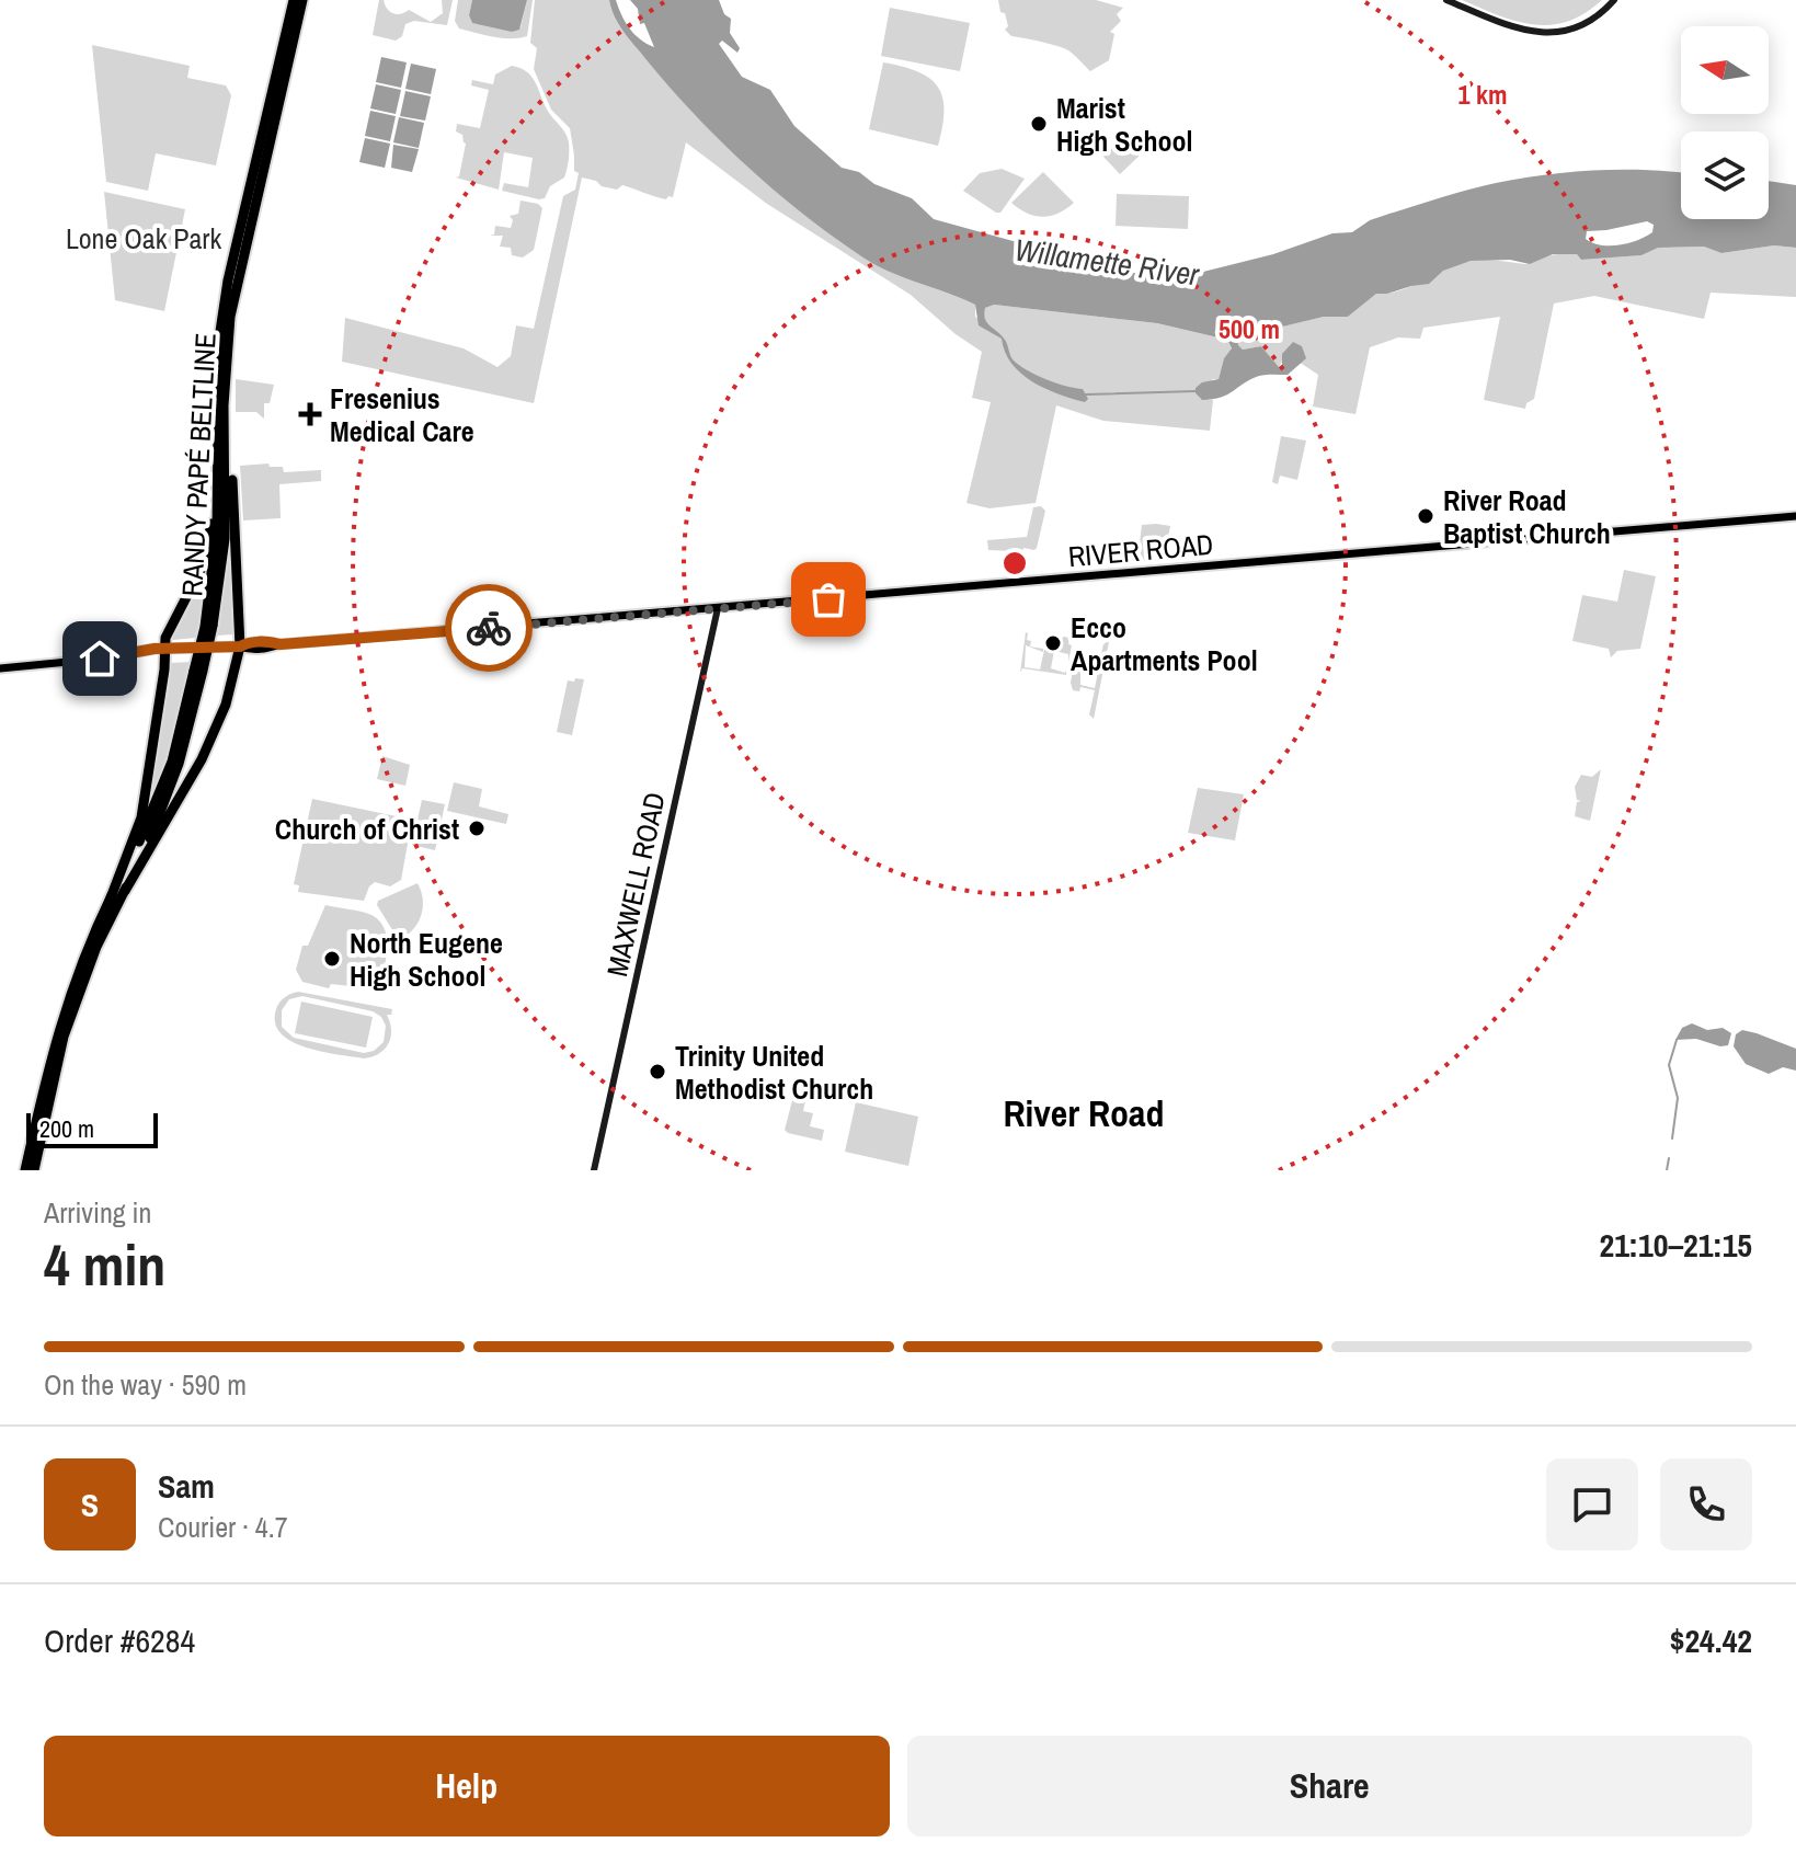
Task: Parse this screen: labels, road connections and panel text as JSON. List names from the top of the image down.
{
  "streets": {
    "highway": ["RANDY PAPÉ BELTLINE"],
    "main road": ["RIVER ROAD", "MAXWELL ROAD"]
  },
  "crossings": [
    ["RIVER ROAD", "MAXWELL ROAD"]
  ],
  "districts": ["River Road"],
  "water": ["Willamette River"],
  "parks": ["Lone Oak Park"],
  "places": {
    "other": [
      "Marist High School",
      "River Road Baptist Church",
      "Ecco Apartments Pool",
      "Church of Christ",
      "North Eugene High School",
      "Trinity United Methodist Church"
    ],
    "health": ["Fresenius Medical Care"]
  },
  "scale_bar": "200 m",
  "north": "left",
  "page": {
    "scale": "200 m",
    "heading": ["4 min", "Arriving in", "21:10–21:15"],
    "panel": [
      "Sam",
      "Courier · 4.7",
      "Order #6284",
      "$24.42"
    ],
    "bar": "On the way · 590 m",
    "round": "S",
    "buttons": ["Help", "Share"]
  },
  "rings": ["1 km", "500 m"]
}
